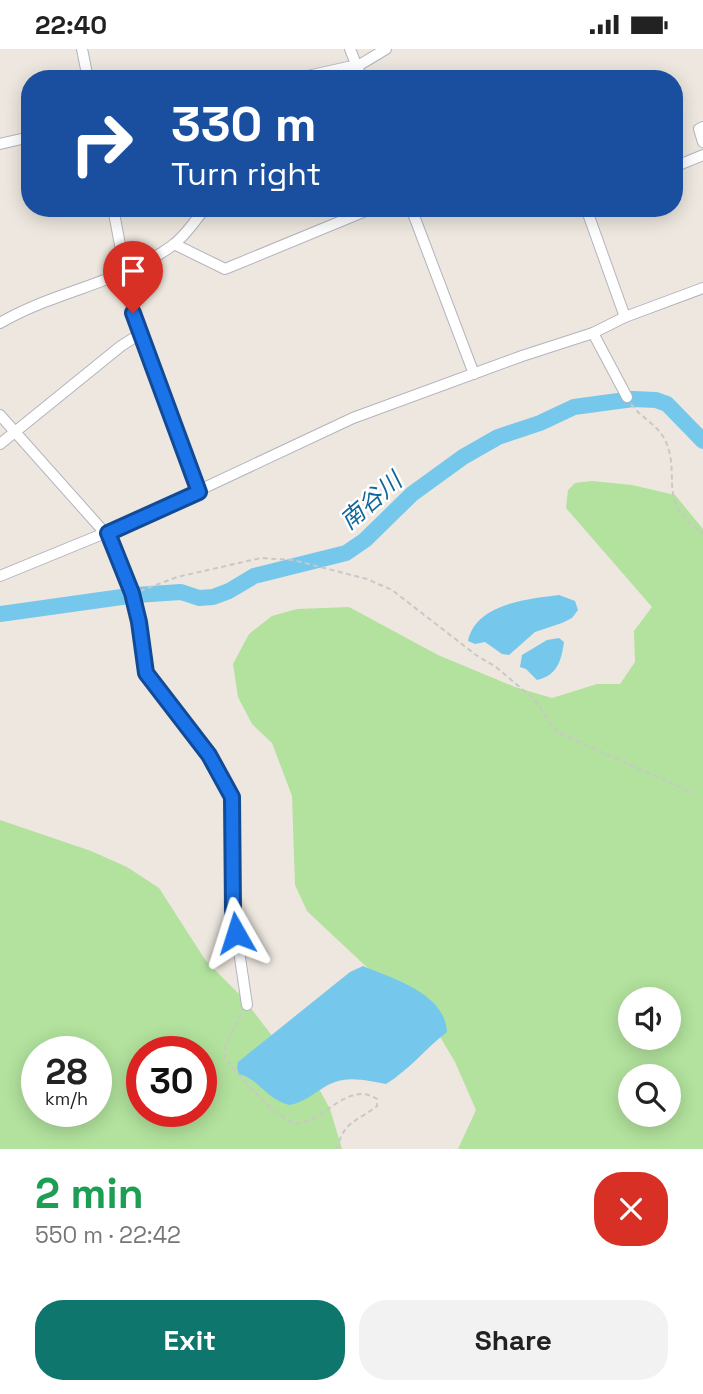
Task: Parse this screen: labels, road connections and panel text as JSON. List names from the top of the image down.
{
  "water": ["南谷川"],
  "page": {
    "status": "22:40",
    "turn": ["330 m", "Turn right"],
    "speed": "28 km/h",
    "limit": "30",
    "heading": ["2 min", "550 m · 22:42"],
    "buttons": ["Exit", "Share"]
  }
}
